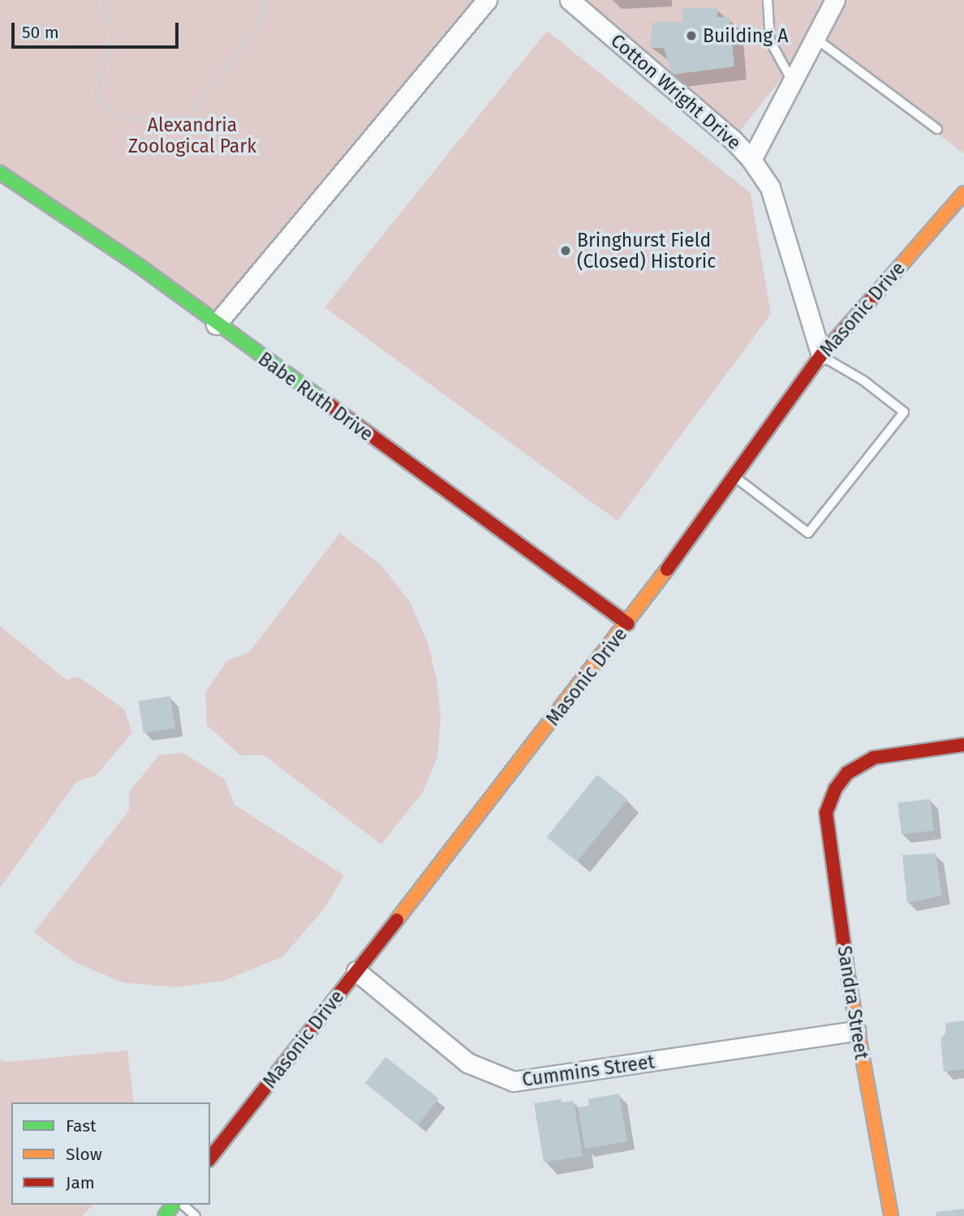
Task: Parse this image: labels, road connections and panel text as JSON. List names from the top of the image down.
{
  "streets": {
    "street": [
      "Cotton Wright Drive",
      "Masonic Drive",
      "Babe Ruth Drive",
      "Sandra Street",
      "Cummins Street"
    ]
  },
  "crossings": [
    ["Cotton Wright Drive", "Masonic Drive"],
    ["Masonic Drive", "Babe Ruth Drive"],
    ["Masonic Drive", "Cummins Street"],
    ["Sandra Street", "Cummins Street"]
  ],
  "parks": ["Alexandria Zoological Park"],
  "places": ["Building A", "Bringhurst Field (Closed) Historic"],
  "legend": ["Fast", "Slow", "Jam"],
  "scale_bar": "50 m"
}
